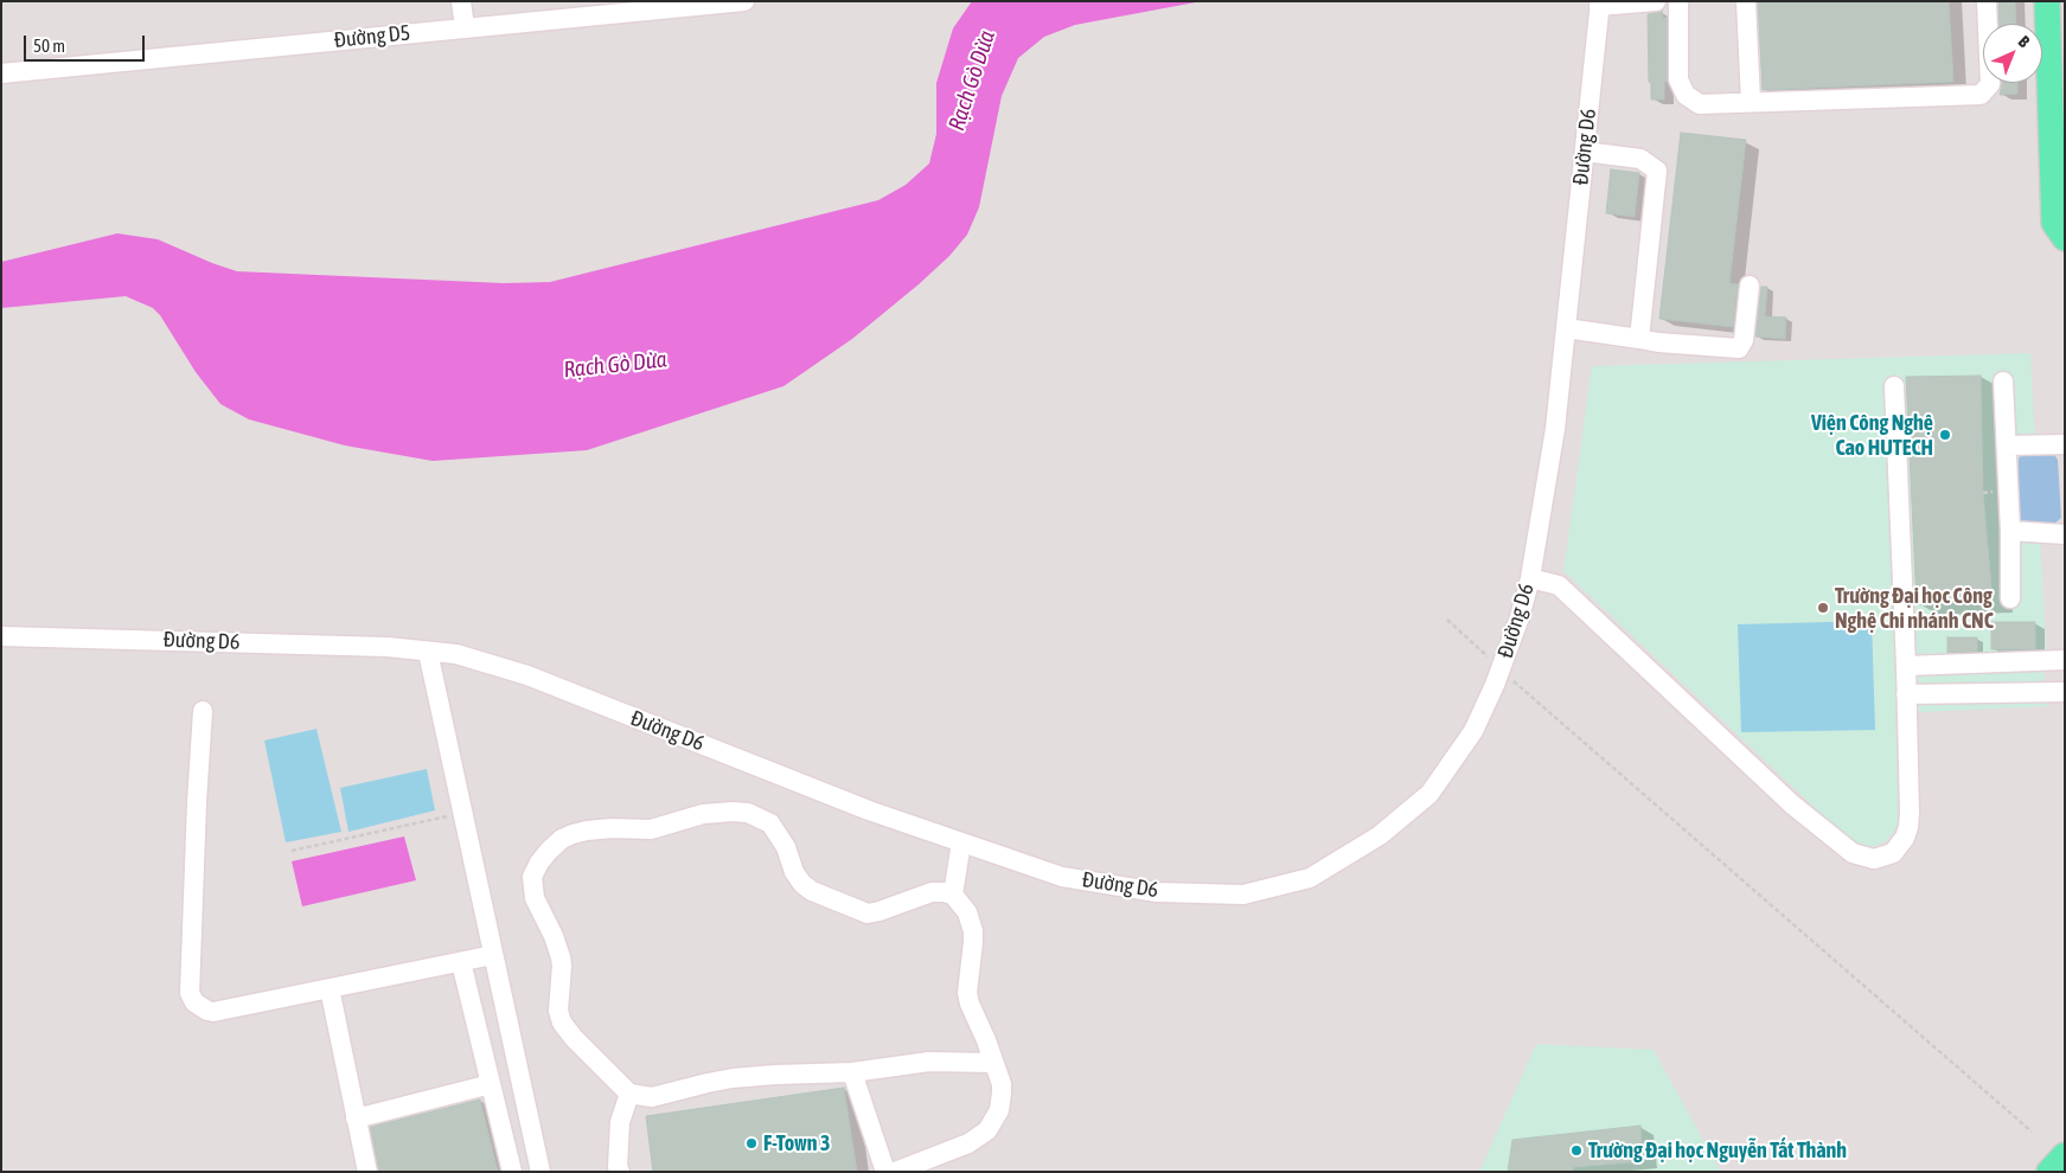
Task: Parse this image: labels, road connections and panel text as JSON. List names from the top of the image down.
{
  "streets": {
    "street": ["Đường D5", "Đường D6"]
  },
  "water": ["Rạch Gò Dừa"],
  "places": [
    "Viện Công Nghệ Cao HUTECH",
    "Trường Đại học Công Nghệ Chi nhánh CNC",
    "F-Town 3",
    "Trường Đại học Nguyễn Tất Thành"
  ],
  "scale_bar": "50 m",
  "north": "top right"
}
